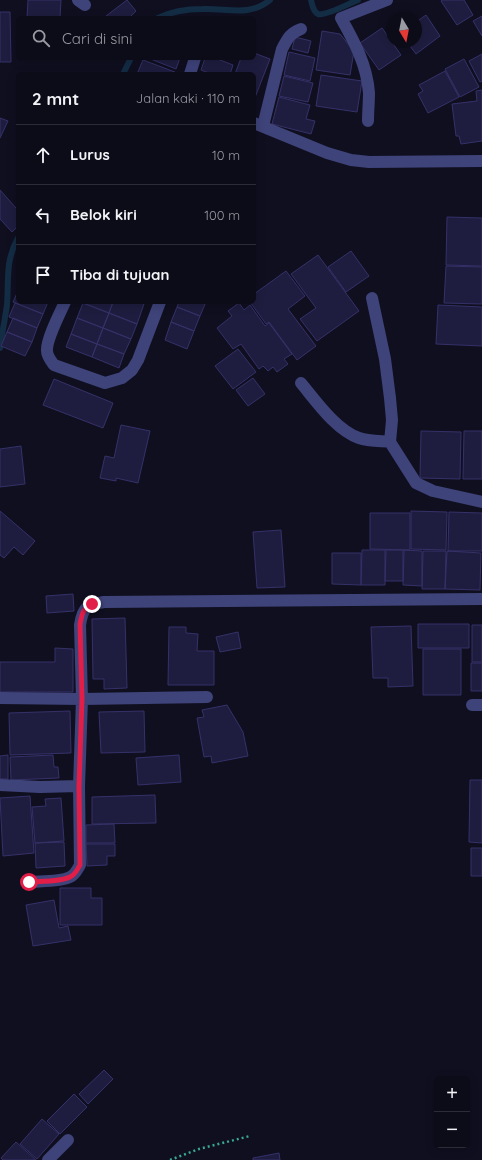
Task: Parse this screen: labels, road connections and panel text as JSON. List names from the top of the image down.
{
  "north": "bottom",
  "page": {
    "search": "Cari di sini",
    "heading": ["2 mnt", "Jalan kaki · 110 m"],
    "list": [
      ["Lurus", "10 m"],
      ["Belok kiri", "100 m"],
      "Tiba di tujuan"
    ],
    "map_buttons": ["+", "−"]
  }
}
